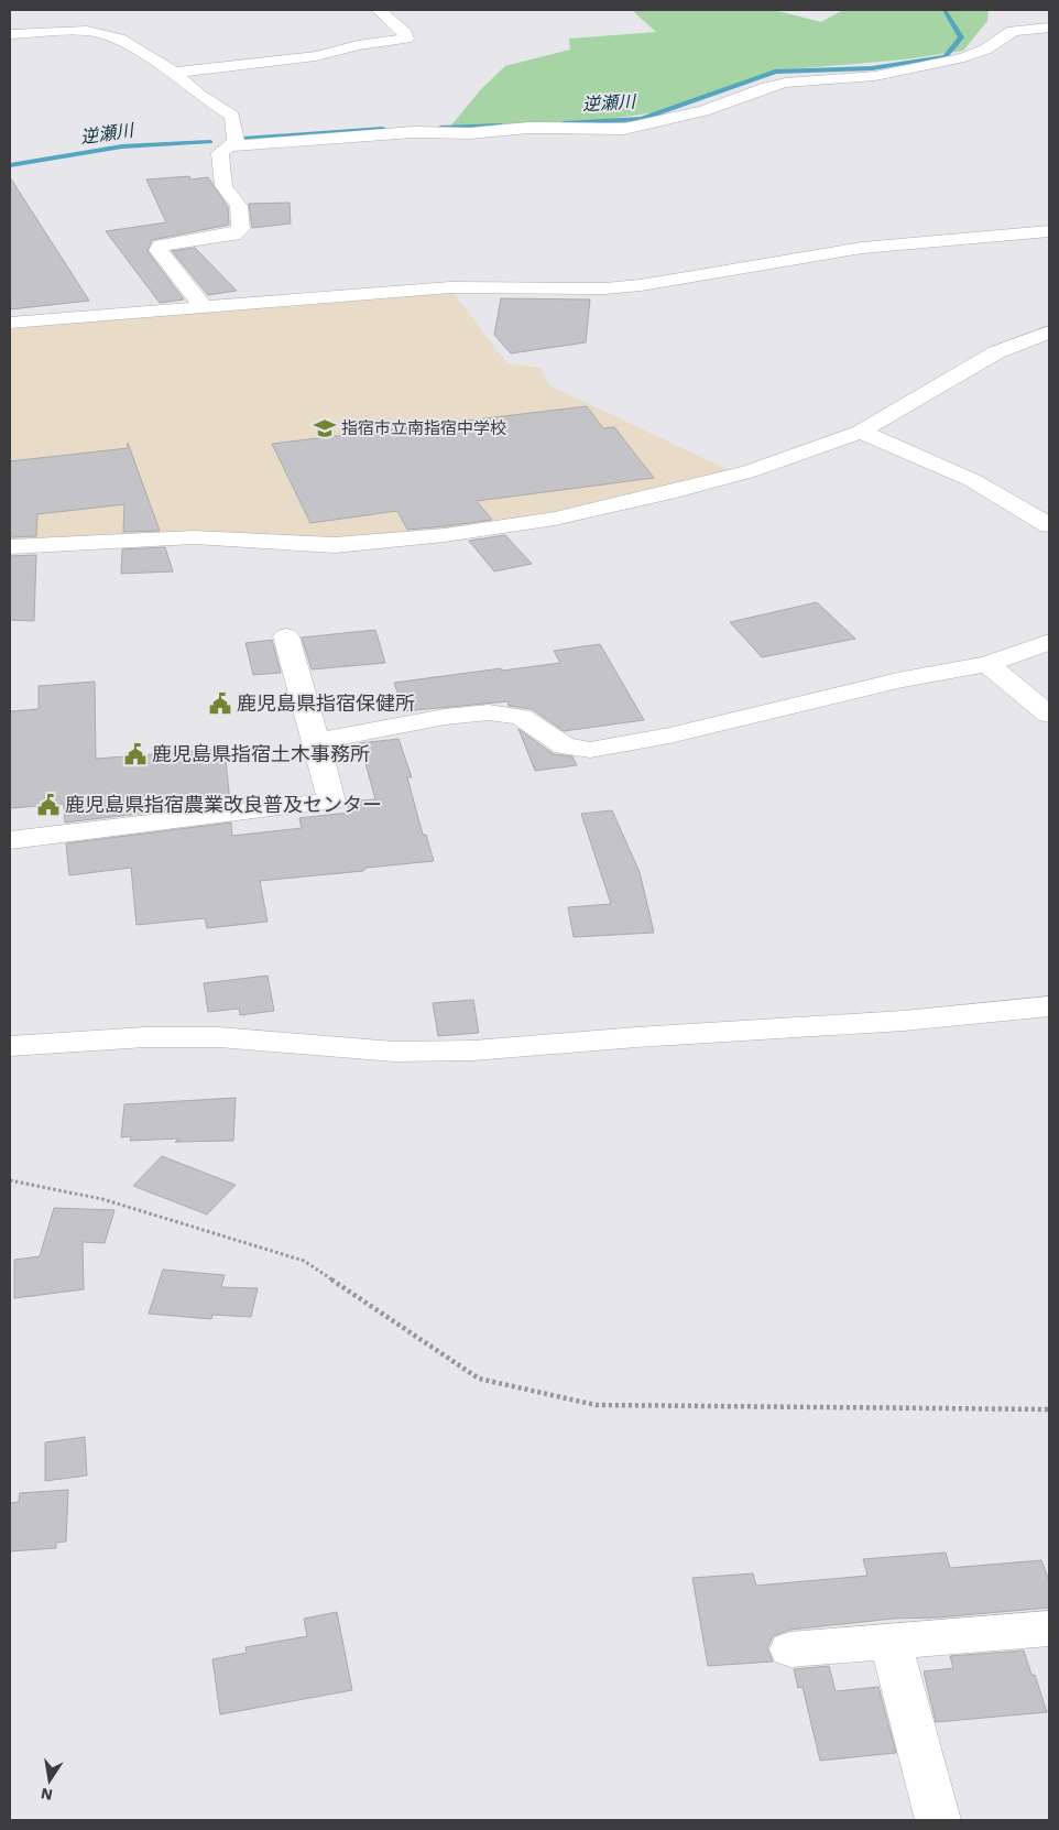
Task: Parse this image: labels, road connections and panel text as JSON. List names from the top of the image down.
{
  "water": ["逆瀬川"],
  "places": {
    "school or university": ["指宿市立南指宿中学校"],
    "public building": ["鹿児島県指宿保健所", "鹿児島県指宿土木事務所", "鹿児島県指宿農業改良普及センター"]
  },
  "north": "bottom"
}
